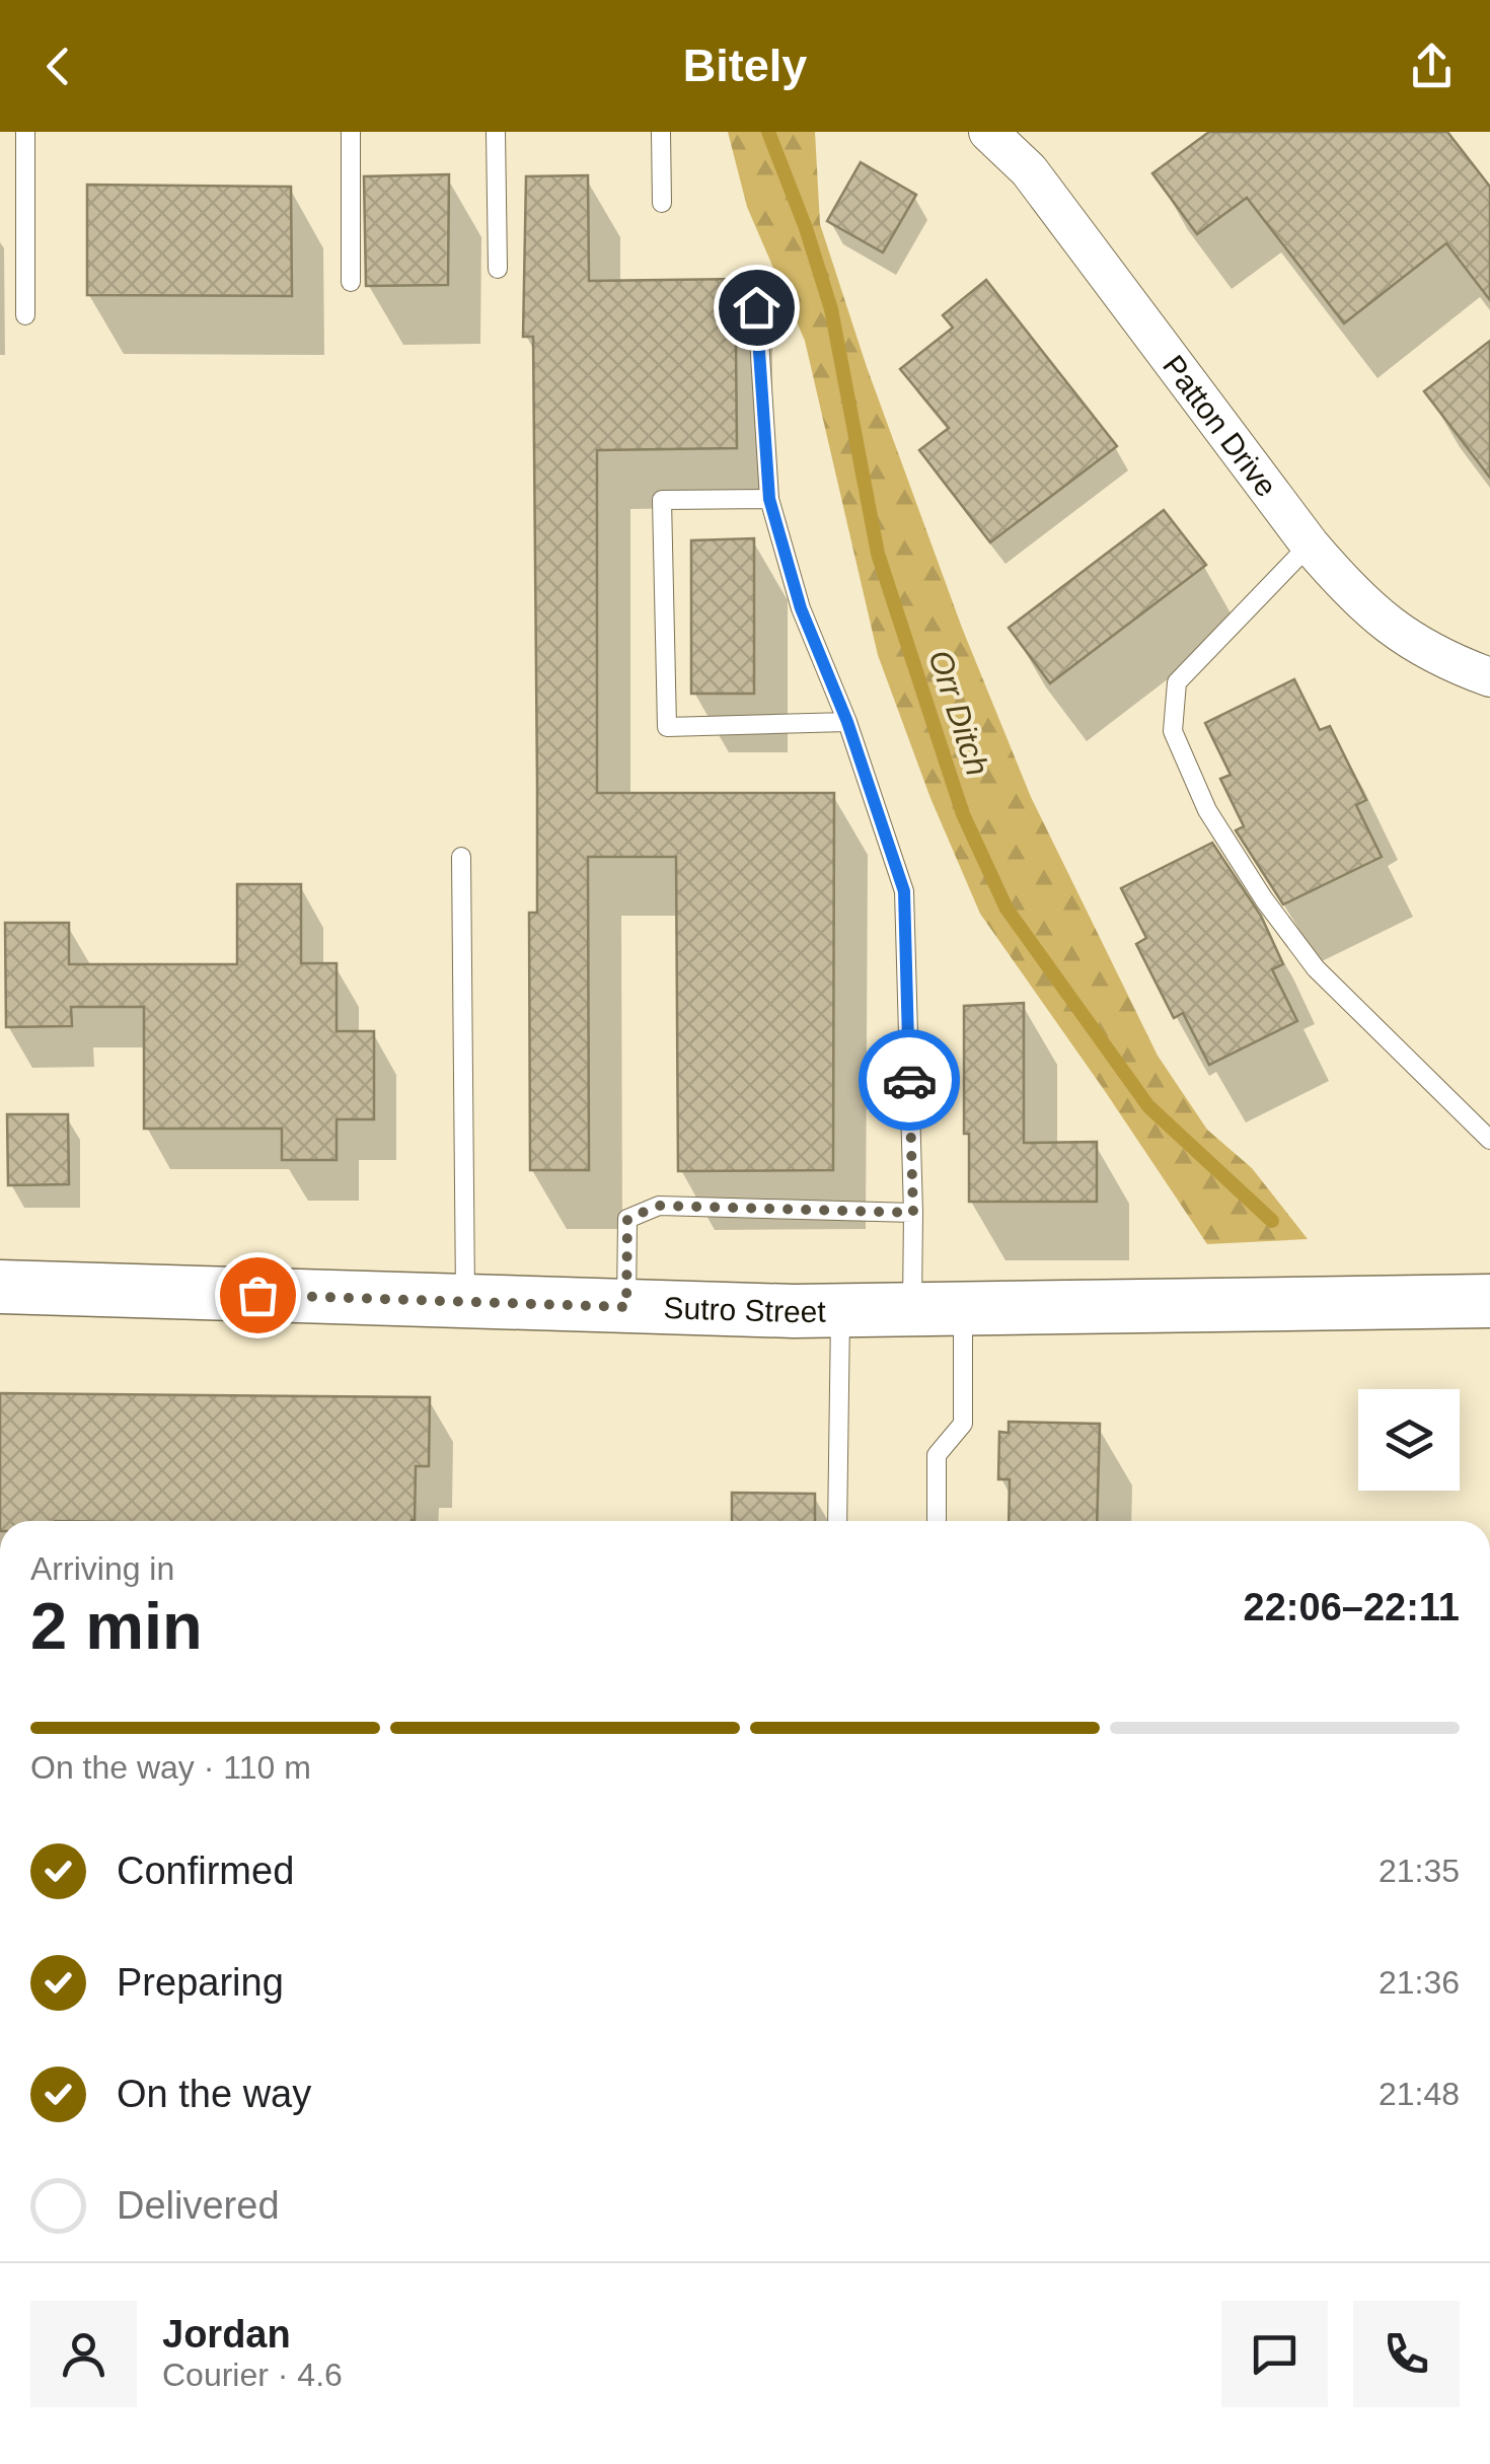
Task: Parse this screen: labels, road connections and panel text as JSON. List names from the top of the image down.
{
  "streets": {
    "main road": ["Sutro Street"],
    "street": ["Patton Drive"]
  },
  "water": ["Orr Ditch"],
  "page": {
    "header": "Bitely",
    "heading": ["2 min", "Arriving in", "22:06–22:11"],
    "panel": ["Jordan", "Courier · 4.6"],
    "bar": "On the way · 110 m",
    "list": [
      ["Confirmed", "21:35"],
      ["Preparing", "21:36"],
      ["On the way", "21:48"],
      "Delivered"
    ]
  }
}
